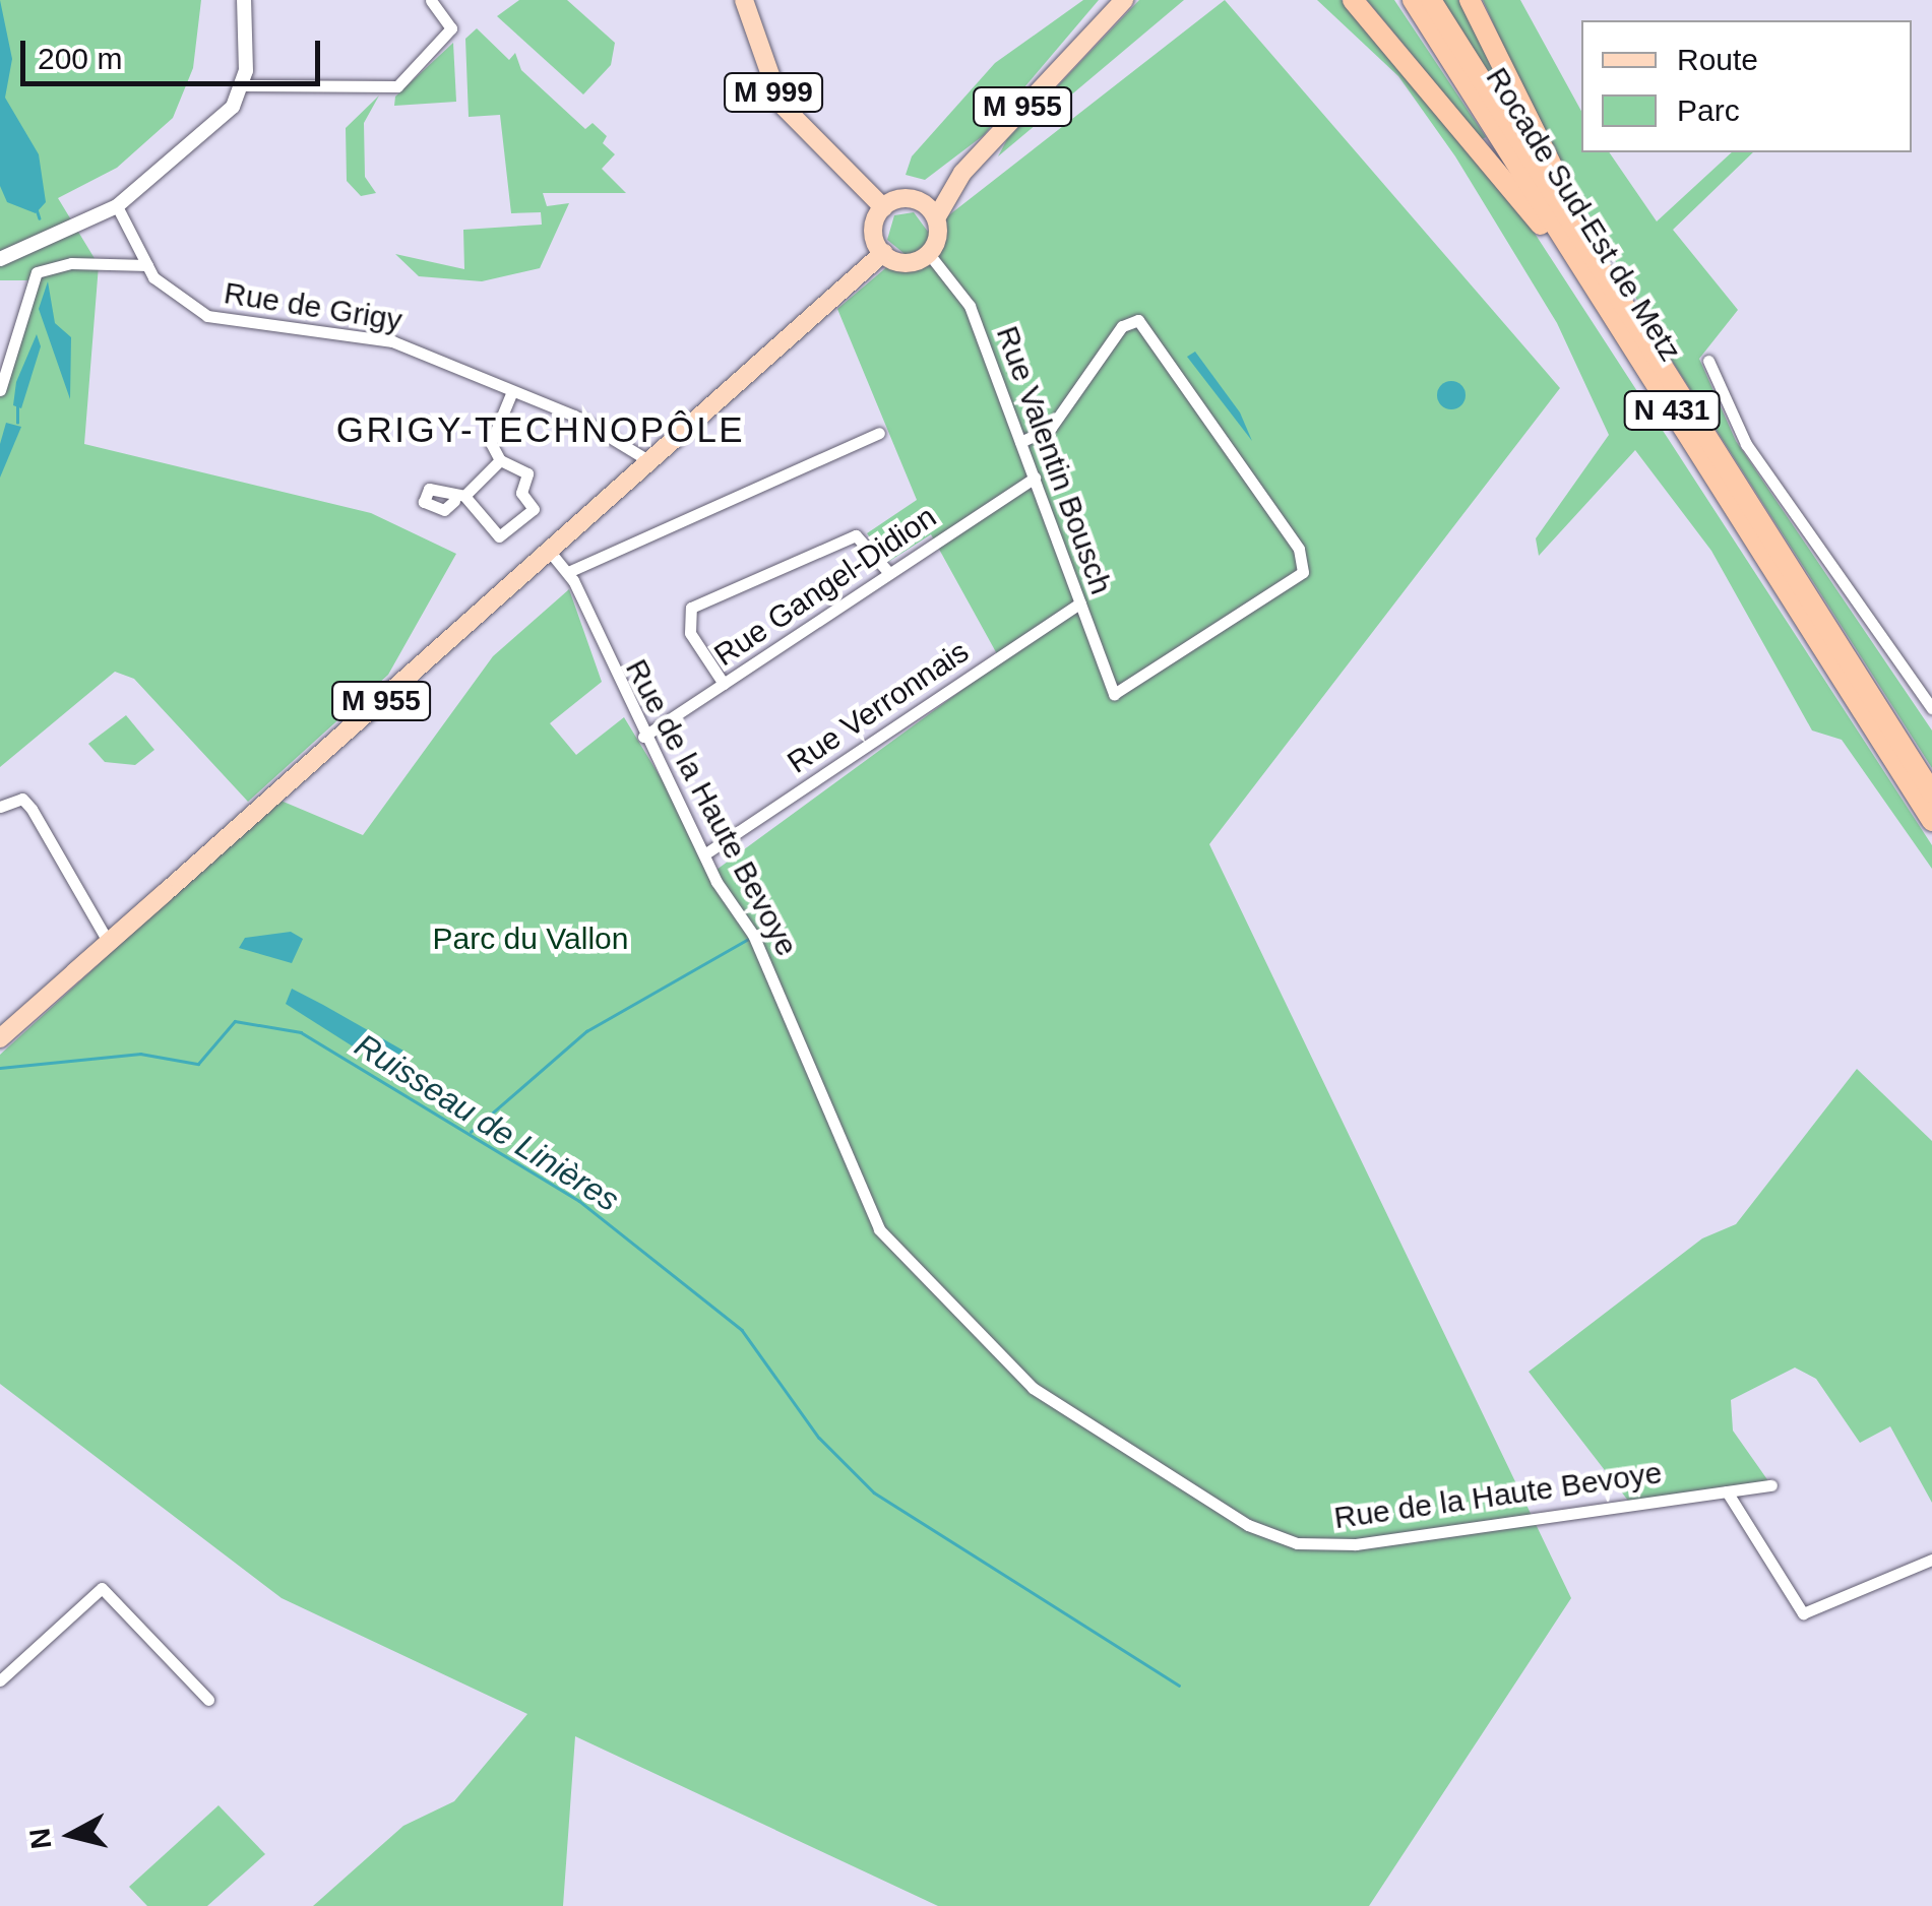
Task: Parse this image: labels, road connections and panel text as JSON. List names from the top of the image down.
{
  "streets": {
    "highway": ["Rocade Sud-Est de Metz", "N 431"],
    "main road": ["M 999", "M 955"],
    "street": [
      "Rue de Grigy",
      "Rue Valentin Bousch",
      "Rue Gangel-Didion",
      "Rue Verronnais",
      "Rue de la Haute Bevoye"
    ]
  },
  "crossings": [
    ["M 999", "M 955"],
    ["M 999", "Rue Valentin Bousch"],
    ["M 955", "Rue de Grigy"],
    ["M 955", "Rue Valentin Bousch"],
    ["M 955", "Rue de la Haute Bevoye"],
    ["Rue Valentin Bousch", "Rue Gangel-Didion"],
    ["Rue Valentin Bousch", "Rue Verronnais"],
    ["Rue Gangel-Didion", "Rue de la Haute Bevoye"],
    ["Rue Verronnais", "Rue de la Haute Bevoye"]
  ],
  "districts": ["GRIGY-TECHNOPÔLE"],
  "water": ["Ruisseau de Linières"],
  "parks": ["Parc du Vallon"],
  "legend": ["Route", "Parc"],
  "scale_bar": "200 m",
  "north": "left"
}
